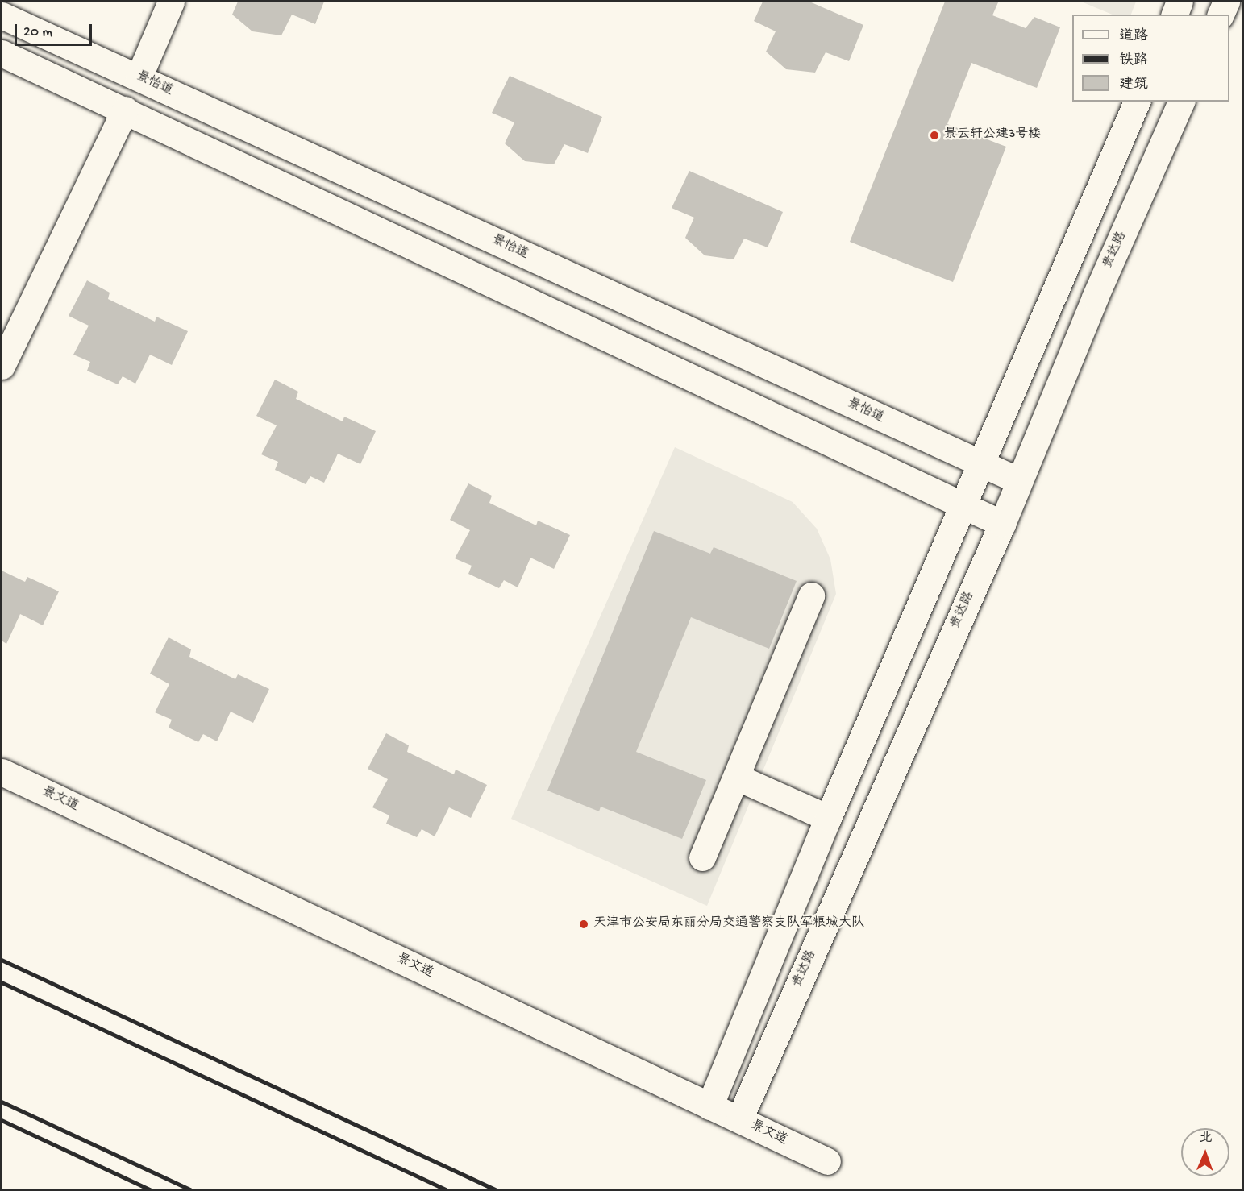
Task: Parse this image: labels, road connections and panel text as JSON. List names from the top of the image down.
{
  "streets": {
    "street": ["景怡道", "贵达路", "景文道"]
  },
  "crossings": [
    ["景怡道", "贵达路"],
    ["贵达路", "景文道"]
  ],
  "places": ["景云轩公建3号楼", "天津市公安局东丽分局交通警察支队军粮城大队"],
  "legend": ["道路", "铁路", "建筑"],
  "scale_bar": "20 m",
  "north": "top"
}
